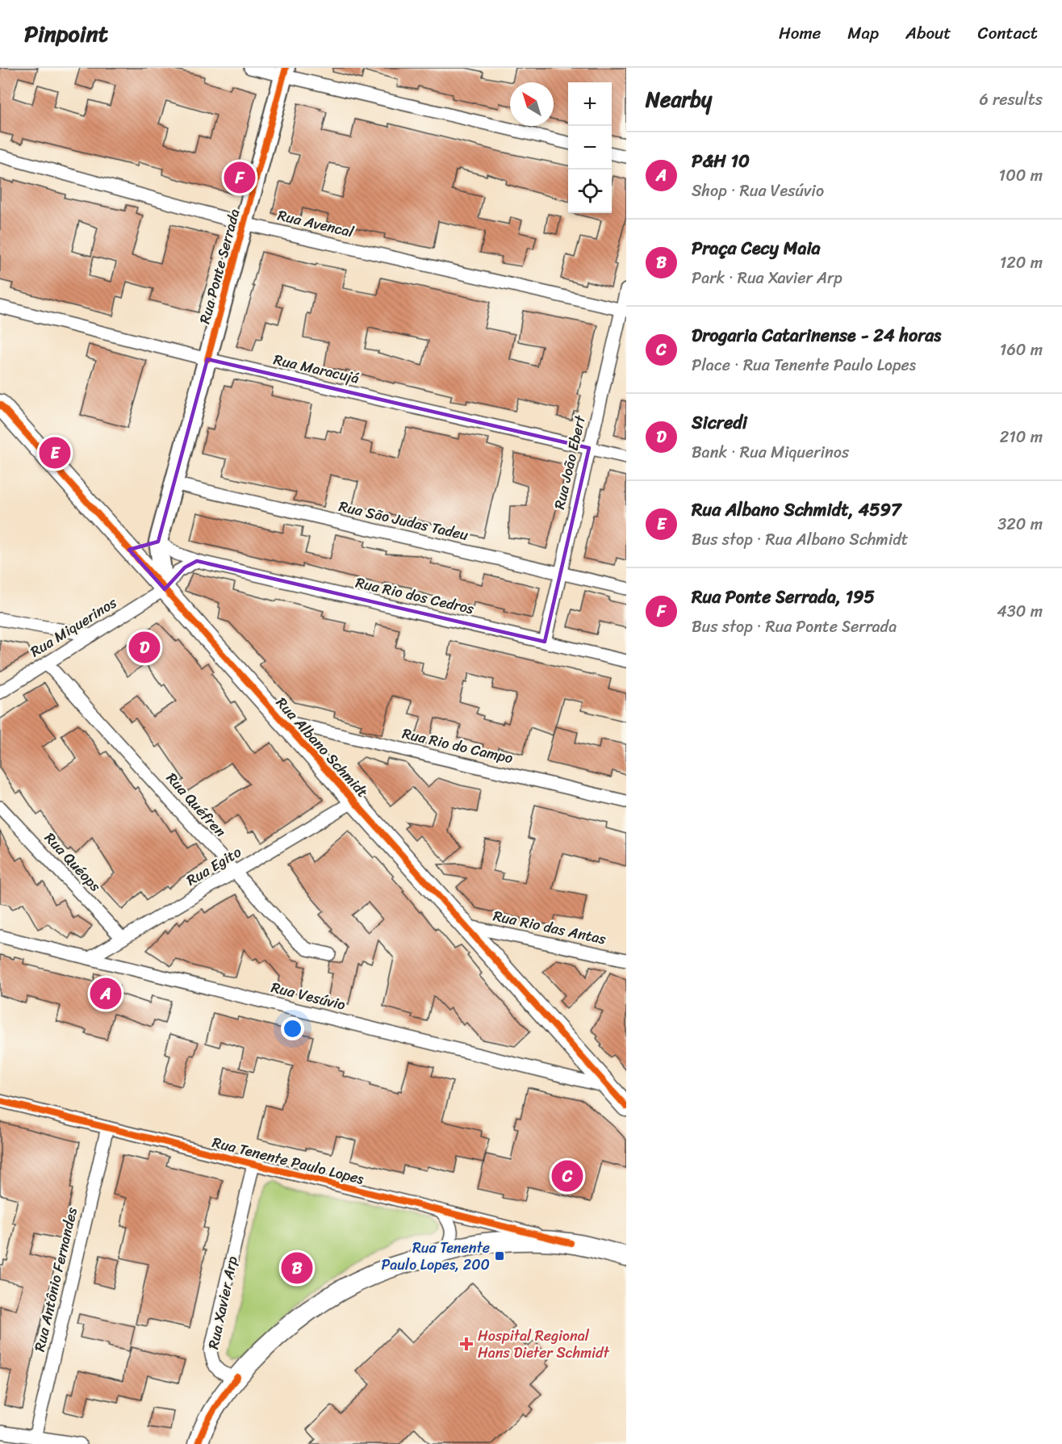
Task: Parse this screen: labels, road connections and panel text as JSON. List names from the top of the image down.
{
  "streets": {
    "main road": ["Rua Albano Schmidt", "Rua Tenente Paulo Lopes"],
    "street": [
      "Rua Avencal",
      "Rua Ponte Serrada",
      "Rua Maracujá",
      "Rua João Ebert",
      "Rua São Judas Tadeu",
      "Rua Rio dos Cedros",
      "Rua Miquerinos",
      "Rua Rio do Campo",
      "Rua Quéfren",
      "Rua Quéops",
      "Rua Egito",
      "Rua Rio das Antas",
      "Rua Vesúvio",
      "Rua Antônio Fernandes",
      "Rua Xavier Arp"
    ]
  },
  "crossings": [
    ["Rua Avencal", "Rua Ponte Serrada"],
    ["Rua Avencal", "Rua João Ebert"],
    ["Rua Ponte Serrada", "Rua Maracujá"],
    ["Rua Ponte Serrada", "Rua São Judas Tadeu"],
    ["Rua Ponte Serrada", "Rua Rio dos Cedros"],
    ["Rua Ponte Serrada", "Rua Miquerinos"],
    ["Rua Ponte Serrada", "Rua Albano Schmidt"],
    ["Rua Maracujá", "Rua João Ebert"],
    ["Rua João Ebert", "Rua São Judas Tadeu"],
    ["Rua João Ebert", "Rua Rio dos Cedros"],
    ["Rua Miquerinos", "Rua Albano Schmidt"],
    ["Rua Miquerinos", "Rua Quéfren"],
    ["Rua Rio do Campo", "Rua Albano Schmidt"],
    ["Rua Albano Schmidt", "Rua Egito"],
    ["Rua Albano Schmidt", "Rua Rio das Antas"],
    ["Rua Albano Schmidt", "Rua Vesúvio"],
    ["Rua Quéfren", "Rua Egito"],
    ["Rua Quéops", "Rua Egito"],
    ["Rua Egito", "Rua Vesúvio"],
    ["Rua Tenente Paulo Lopes", "Rua Antônio Fernandes"],
    ["Rua Tenente Paulo Lopes", "Rua Xavier Arp"]
  ],
  "places": {
    "transit": ["Rua Tenente Paulo Lopes, 200"],
    "health": ["Hospital Regional Hans Dieter Schmidt"]
  },
  "north": "top left",
  "page": {
    "header": "Pinpoint",
    "nav": [
      "Home",
      "Map",
      "About",
      "Contact"
    ],
    "heading": ["Nearby", "6 results"],
    "map_buttons": ["+", "−"],
    "list": [
      {
        "mark": "A",
        "name": "P&H 10",
        "note": "Shop · Rua Vesúvio",
        "value": "100 m"
      },
      {
        "mark": "B",
        "name": "Praça Cecy Maia",
        "note": "Park · Rua Xavier Arp",
        "value": "120 m"
      },
      {
        "mark": "C",
        "name": "Drogaria Catarinense - 24 horas",
        "note": "Place · Rua Tenente Paulo Lopes",
        "value": "160 m"
      },
      {
        "mark": "D",
        "name": "Sicredi",
        "note": "Bank · Rua Miquerinos",
        "value": "210 m"
      },
      {
        "mark": "E",
        "name": "Rua Albano Schmidt, 4597",
        "note": "Bus stop · Rua Albano Schmidt",
        "value": "320 m"
      },
      {
        "mark": "F",
        "name": "Rua Ponte Serrada, 195",
        "note": "Bus stop · Rua Ponte Serrada",
        "value": "430 m"
      }
    ],
    "pins": [
      "F",
      "E",
      "D",
      "A",
      "C",
      "B"
    ]
  }
}
